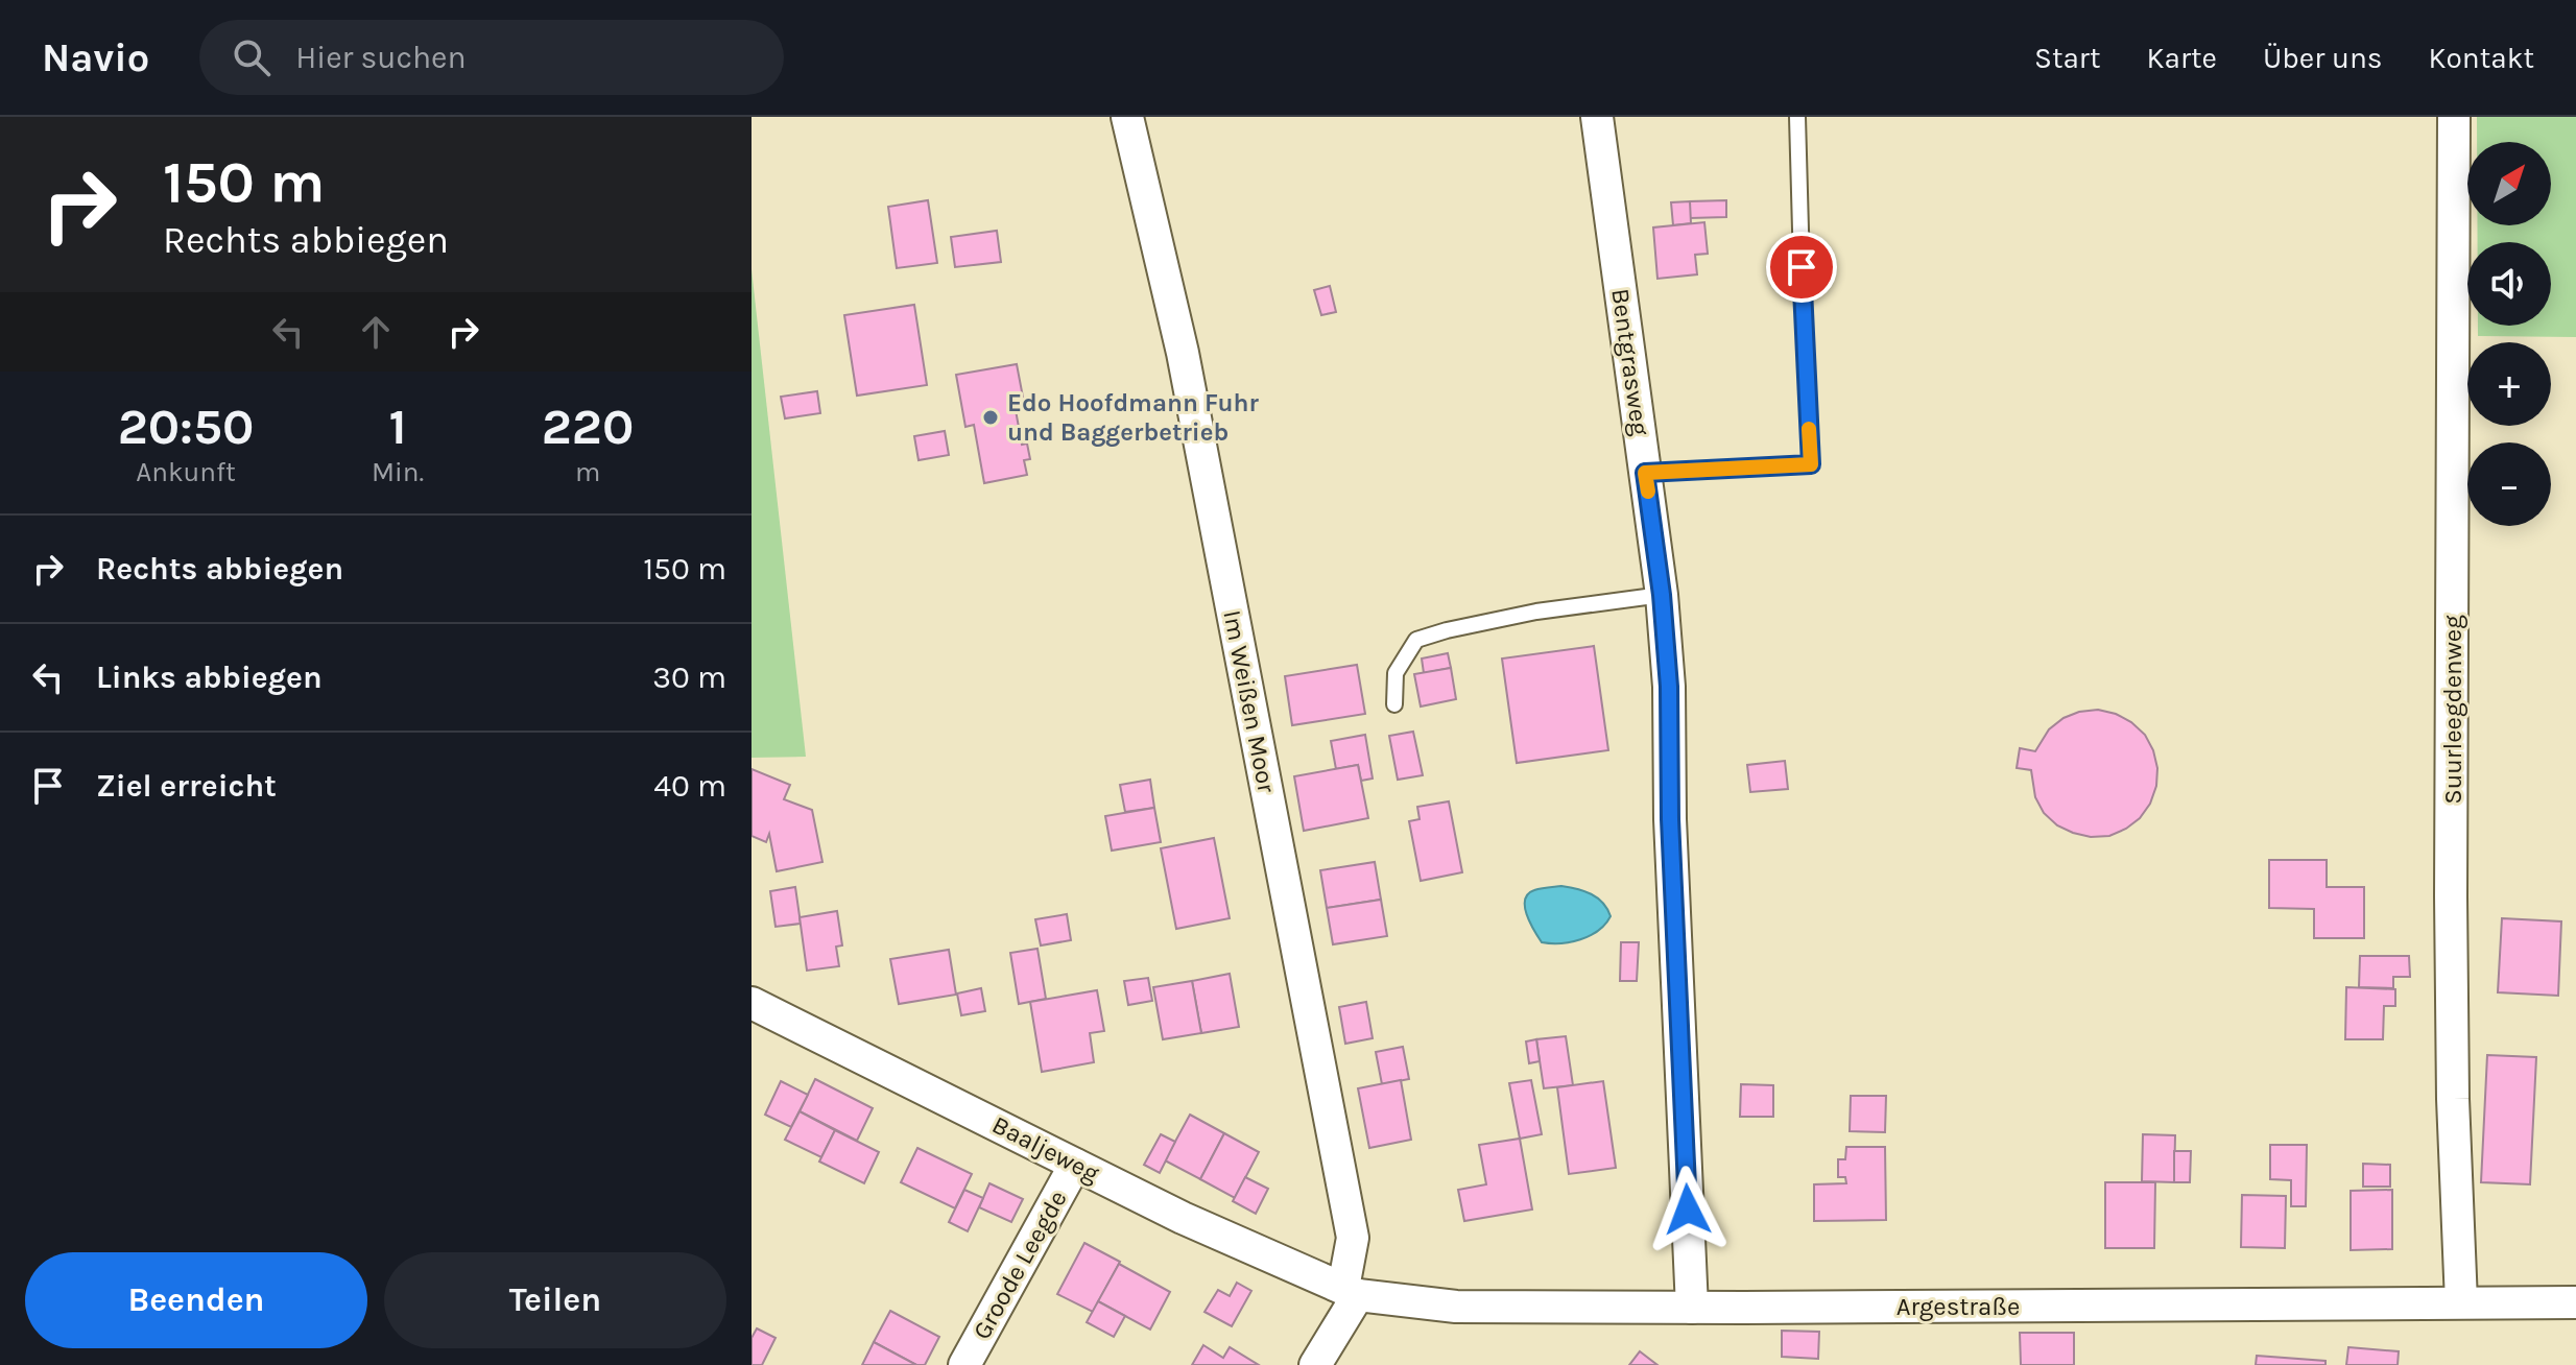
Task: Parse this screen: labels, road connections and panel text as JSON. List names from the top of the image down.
{
  "streets": {
    "street": [
      "Bentgrasweg",
      "Im Weißen Moor",
      "Suurleegdenweg",
      "Baaljeweg",
      "Groode Leegde",
      "Argestraße"
    ]
  },
  "crossings": [
    ["Bentgrasweg", "Argestraße"],
    ["Im Weißen Moor", "Baaljeweg"],
    ["Im Weißen Moor", "Argestraße"],
    ["Suurleegdenweg", "Argestraße"],
    ["Baaljeweg", "Groode Leegde"],
    ["Baaljeweg", "Argestraße"]
  ],
  "places": ["Edo Hoofdmann Fuhr und Baggerbetrieb"],
  "north": "top right",
  "page": {
    "header": "Navio",
    "search": "Hier suchen",
    "nav": [
      "Start",
      "Karte",
      "Über uns",
      "Kontakt"
    ],
    "turn": ["150 m", "Rechts abbiegen"],
    "map_buttons": ["+", "−"],
    "eta": [
      "20:50",
      "Ankunft",
      "1",
      "Min.",
      "220",
      "m"
    ],
    "list": [
      {
        "name": "Rechts abbiegen",
        "value": "150 m"
      },
      {
        "name": "Links abbiegen",
        "value": "30 m"
      },
      {
        "name": "Ziel erreicht",
        "value": "40 m"
      }
    ],
    "buttons": ["Beenden", "Teilen"]
  }
}
